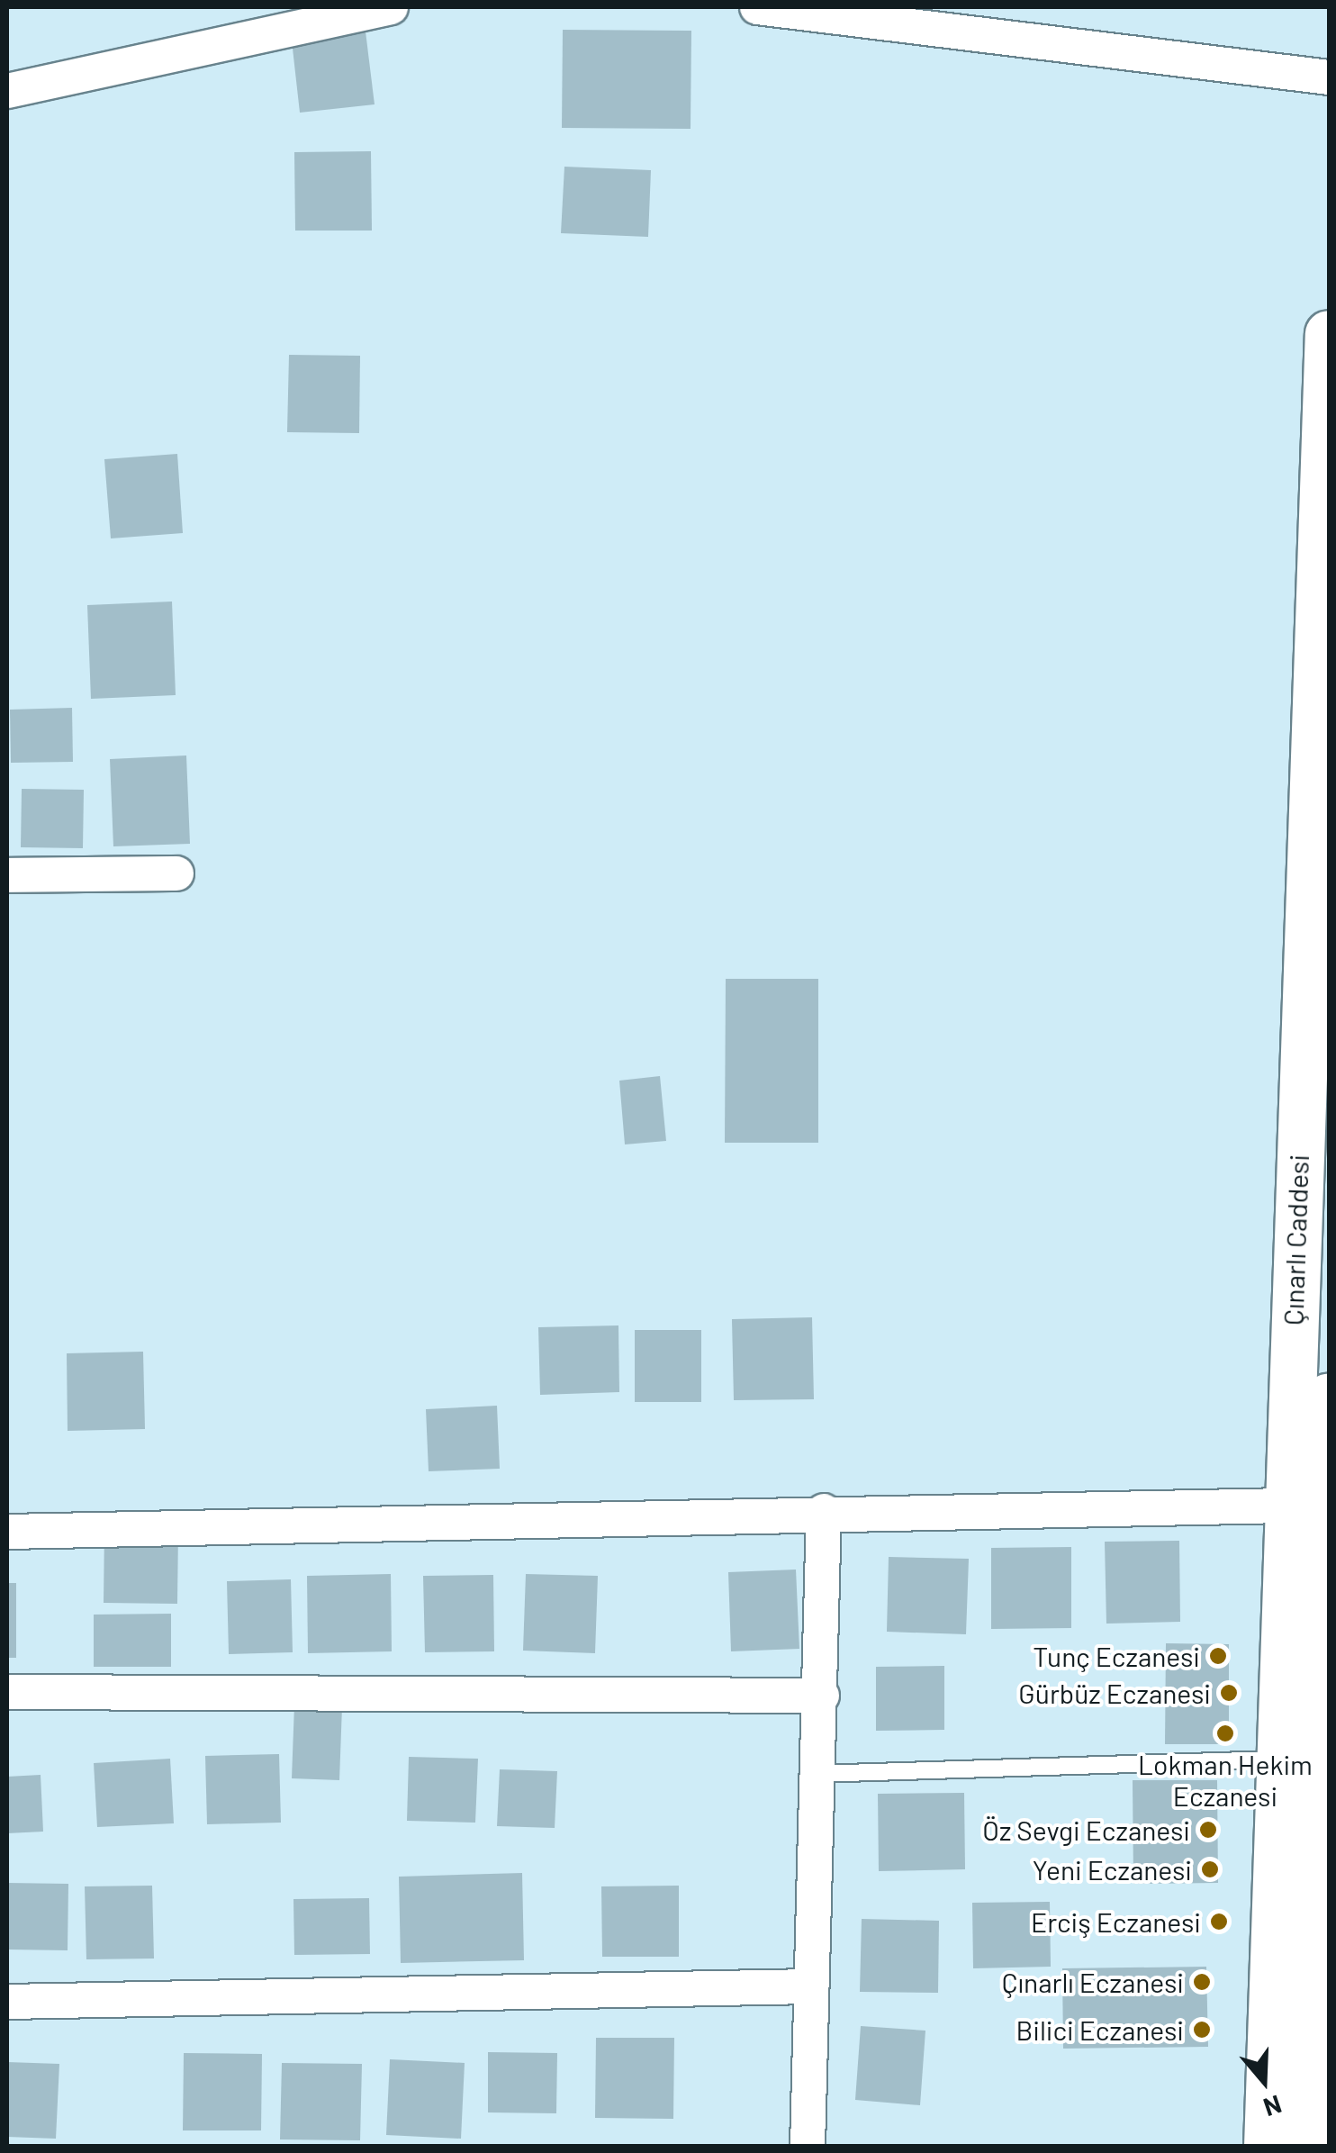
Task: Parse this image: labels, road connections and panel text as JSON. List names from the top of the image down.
{
  "streets": {
    "street": ["Çınarlı Caddesi"]
  },
  "places": [
    "Tunç Eczanesi",
    "Gürbüz Eczanesi",
    "Lokman Hekim Eczanesi",
    "Öz Sevgi Eczanesi",
    "Yeni Eczanesi",
    "Erciş Eczanesi",
    "Çınarlı Eczanesi",
    "Bilici Eczanesi"
  ],
  "north": "bottom"
}
